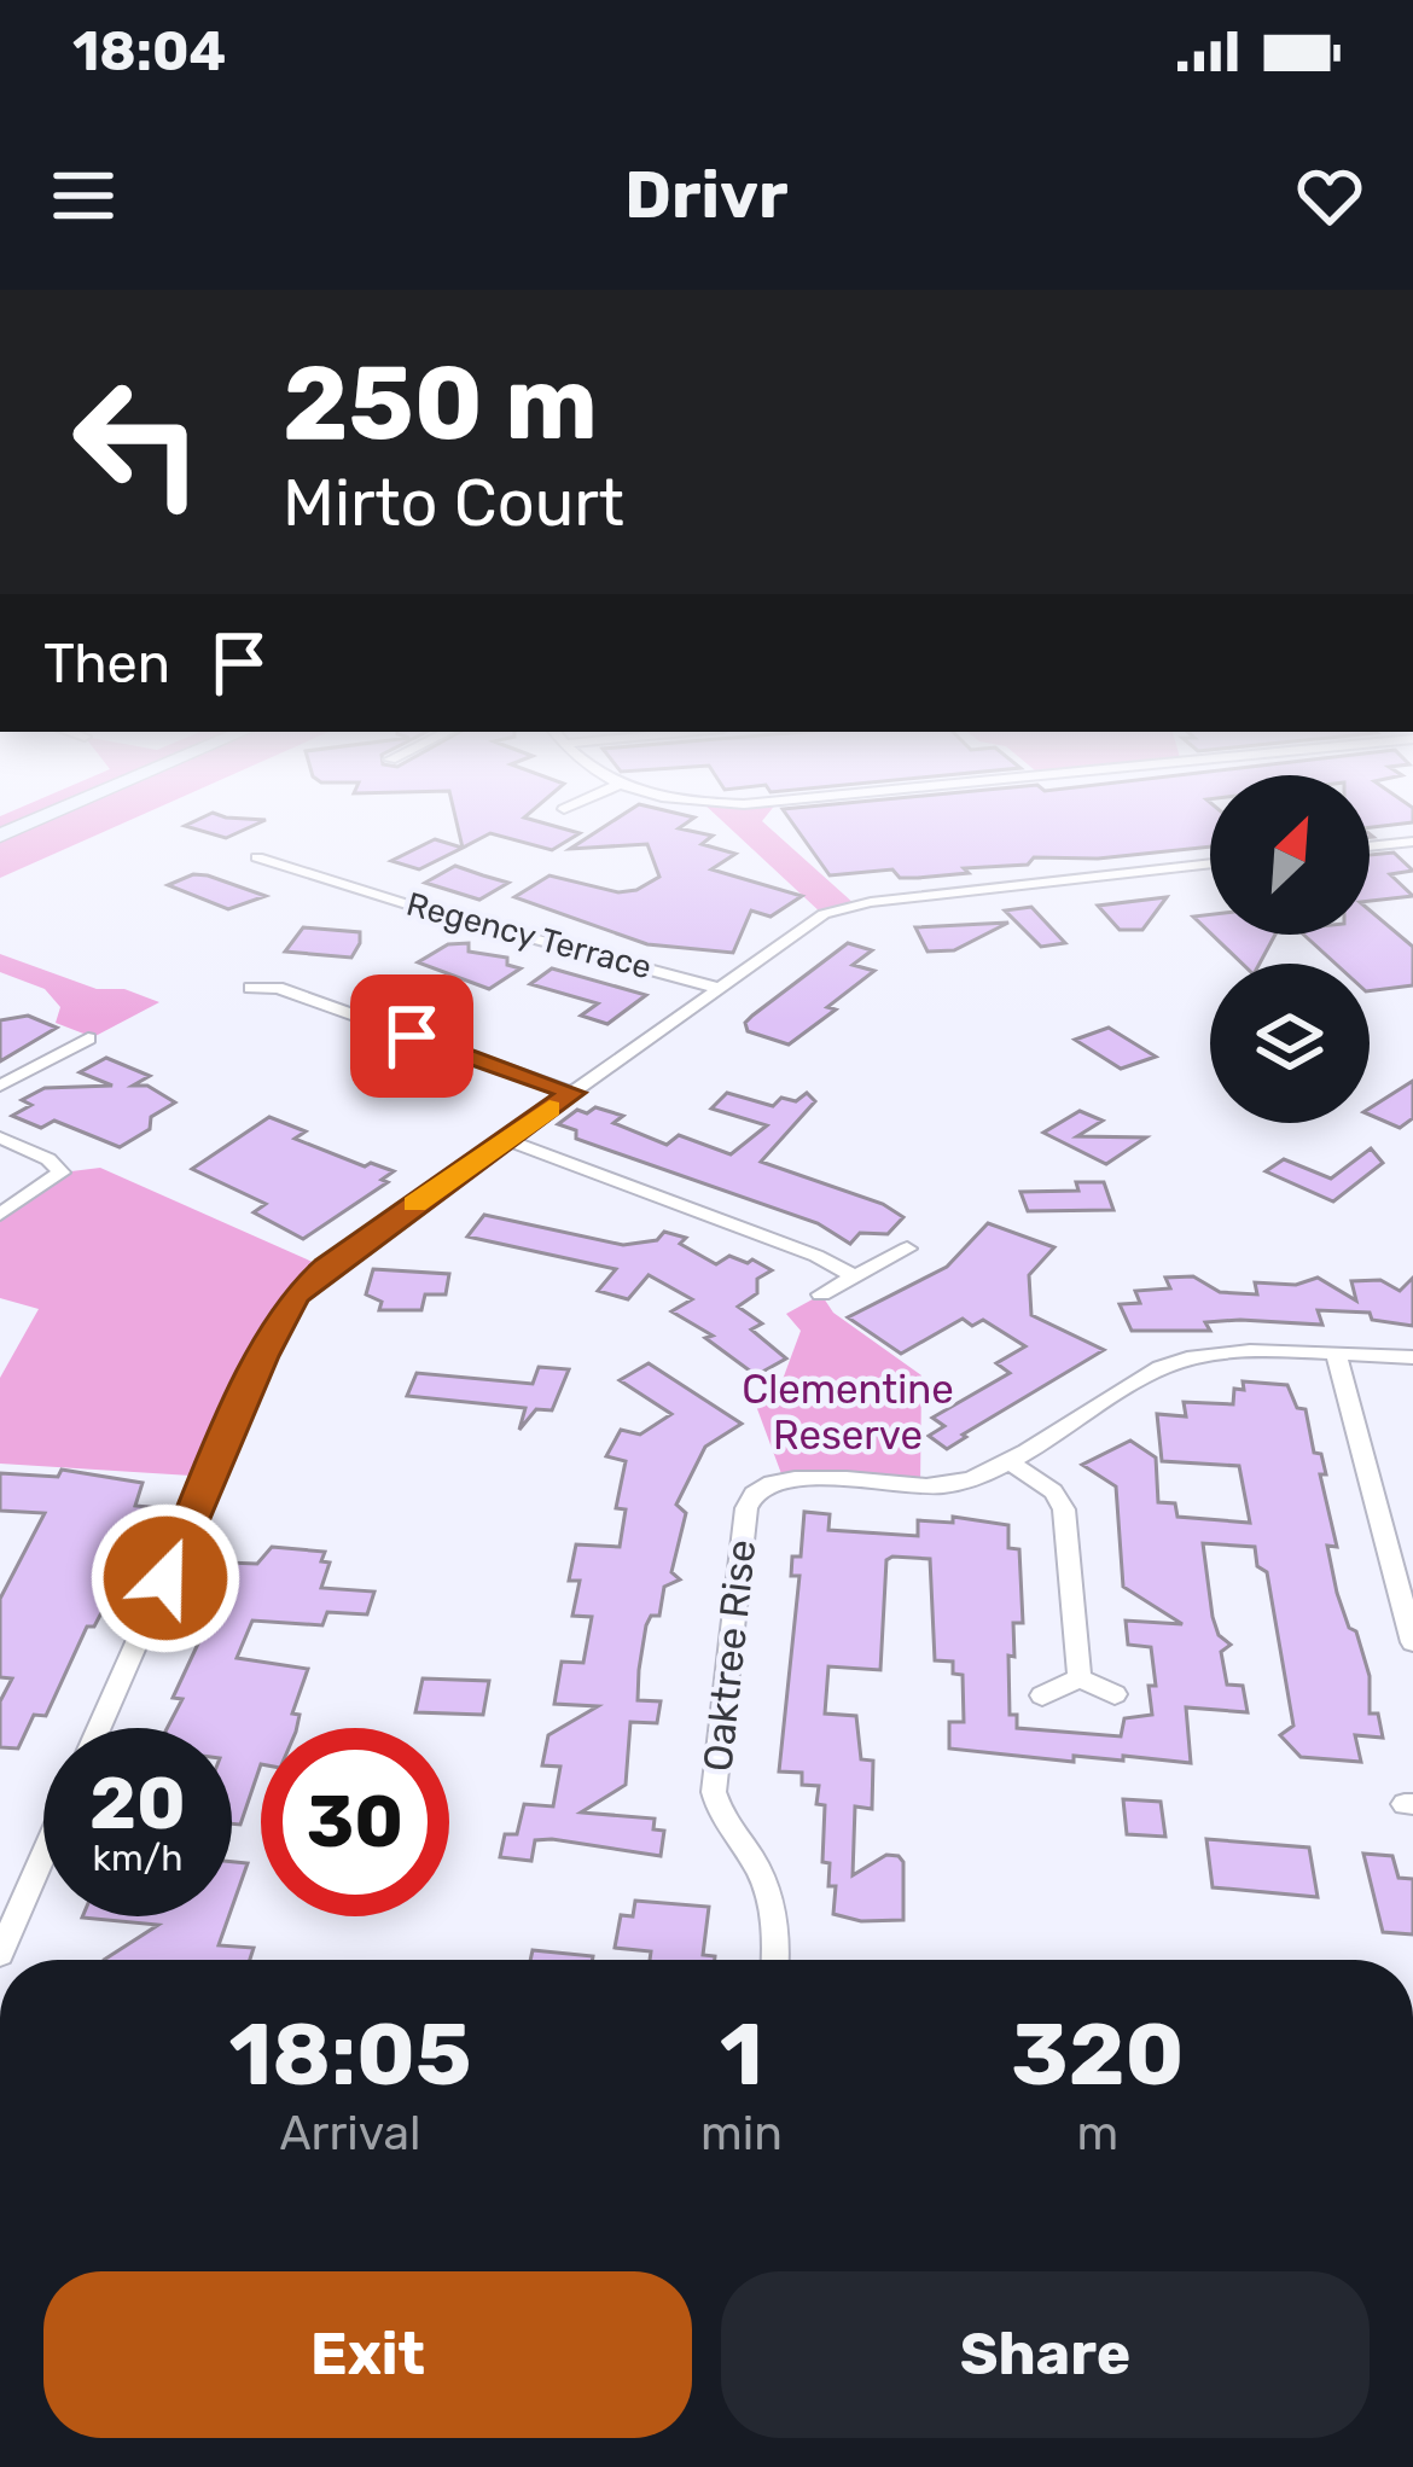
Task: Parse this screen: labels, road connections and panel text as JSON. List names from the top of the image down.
{
  "streets": {
    "street": ["Regency Terrace", "Oaktree Rise"]
  },
  "parks": ["Clementine Reserve"],
  "north": "top right",
  "page": {
    "status": "18:04",
    "header": "Drivr",
    "turn": ["250 m", "Mirto Court"],
    "then": "Then",
    "speed": "20 km/h",
    "limit": "30",
    "eta": [
      "18:05",
      "Arrival",
      "1",
      "min",
      "320",
      "m"
    ],
    "buttons": ["Exit", "Share"]
  }
}
